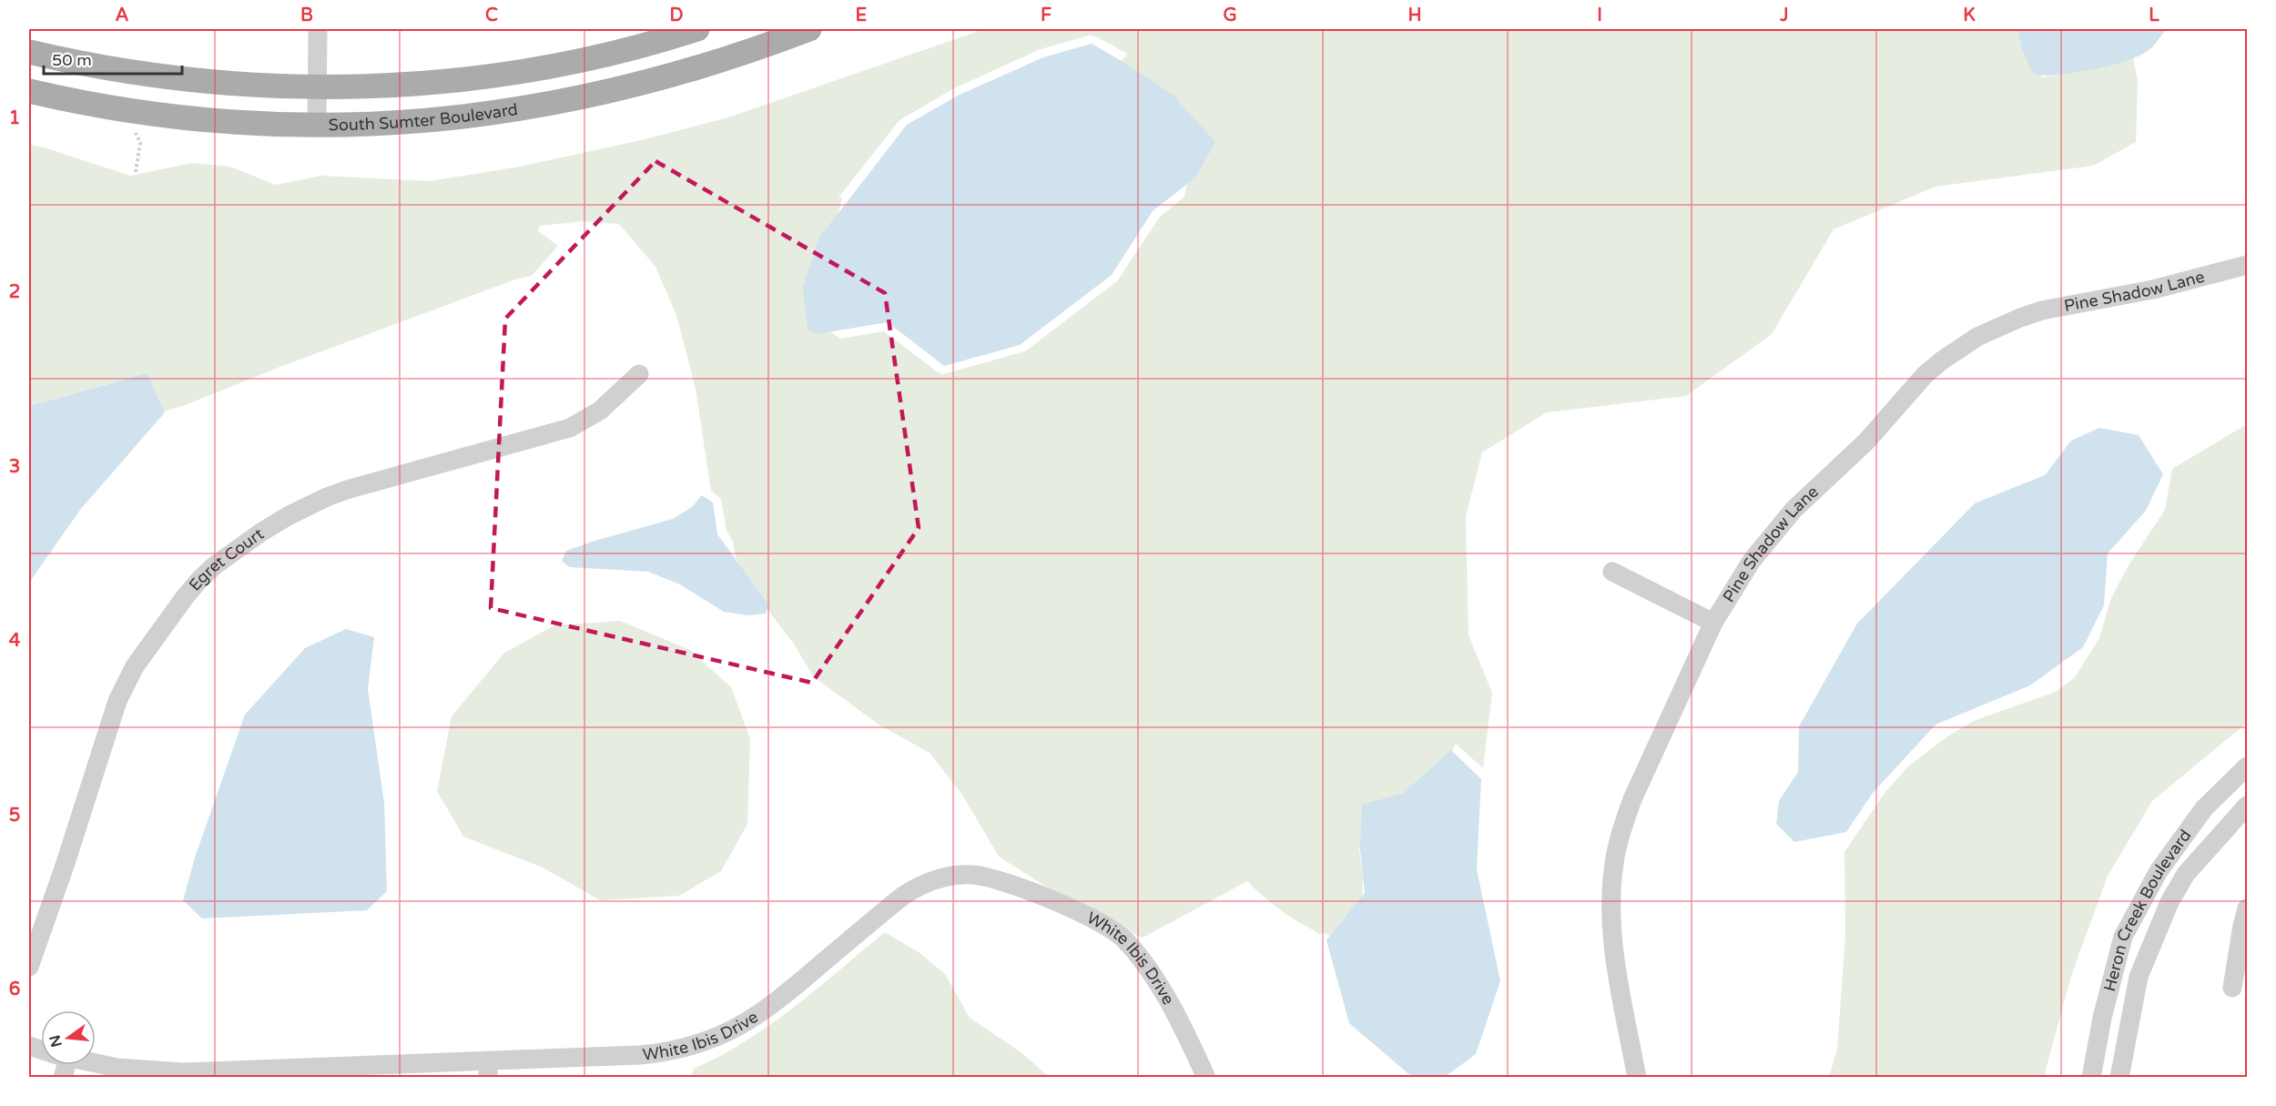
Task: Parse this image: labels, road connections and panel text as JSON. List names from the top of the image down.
{
  "streets": {
    "main road": ["South Sumter Boulevard"],
    "street": [
      "Pine Shadow Lane",
      "Egret Court",
      "Heron Creek Boulevard",
      "White Ibis Drive"
    ]
  },
  "scale_bar": "50 m",
  "north": "left",
  "grid": {
    "columns": [
      "A",
      "B",
      "C",
      "D",
      "E",
      "F",
      "G",
      "H",
      "I",
      "J",
      "K",
      "L"
    ],
    "rows": [
      "1",
      "2",
      "3",
      "4",
      "5",
      "6"
    ]
  }
}
